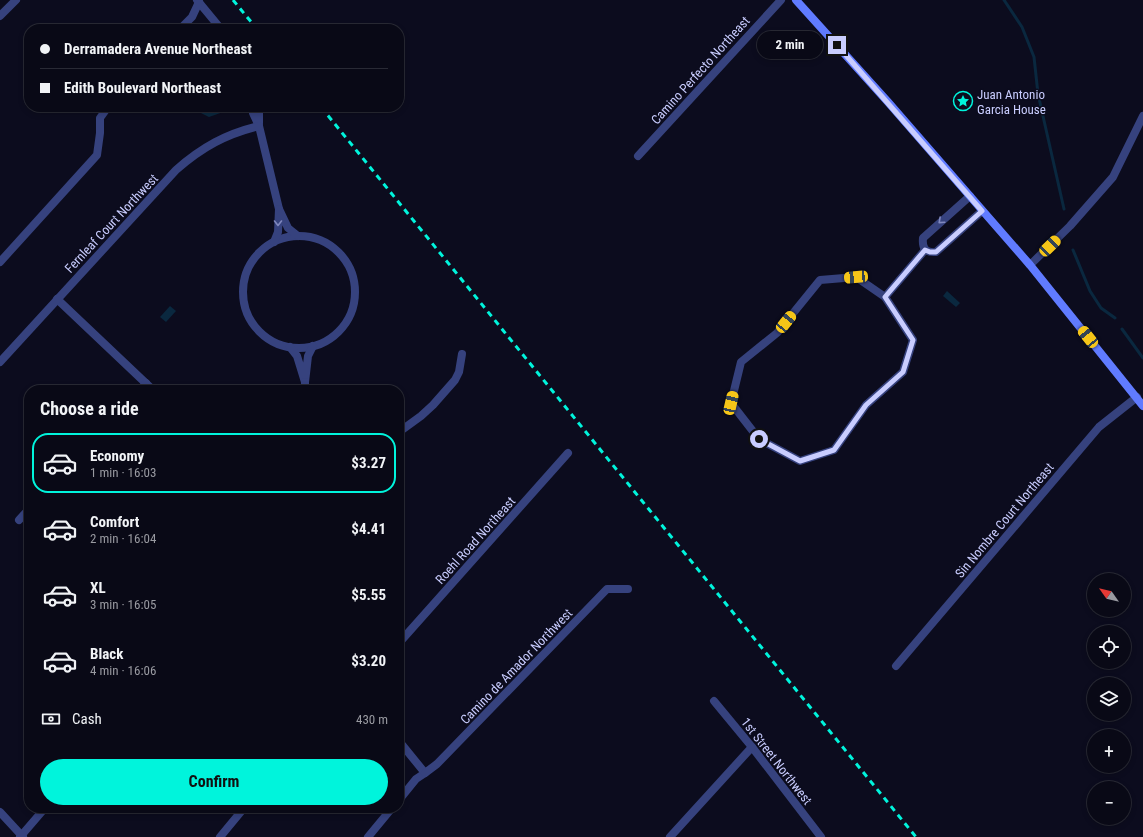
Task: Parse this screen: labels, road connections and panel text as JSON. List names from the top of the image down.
{
  "streets": {
    "street": [
      "Camino Perfecto Northeast",
      "Fernleaf Court Northwest",
      "Sin Nombre Court Northeast",
      "Roehl Road Northeast",
      "Camino de Amador Northwest",
      "1st Street Northwest"
    ]
  },
  "places": {
    "place": ["Juan Antonio Garcia House"]
  },
  "north": "top left",
  "page": {
    "banner": ["Derramadera Avenue Northeast", "Edith Boulevard Northeast"],
    "bubble": "2 min",
    "heading": "Choose a ride",
    "list": [
      {
        "name": "Economy",
        "note": "1 min · 16:03",
        "value": "$3.27"
      },
      {
        "name": "Comfort",
        "note": "2 min · 16:04",
        "value": "$4.41"
      },
      {
        "name": "XL",
        "note": "3 min · 16:05",
        "value": "$5.55"
      },
      {
        "name": "Black",
        "note": "4 min · 16:06",
        "value": "$3.20"
      }
    ],
    "map_buttons": ["+", "−"],
    "pay": ["Cash", "430 m"],
    "buttons": "Confirm"
  }
}
